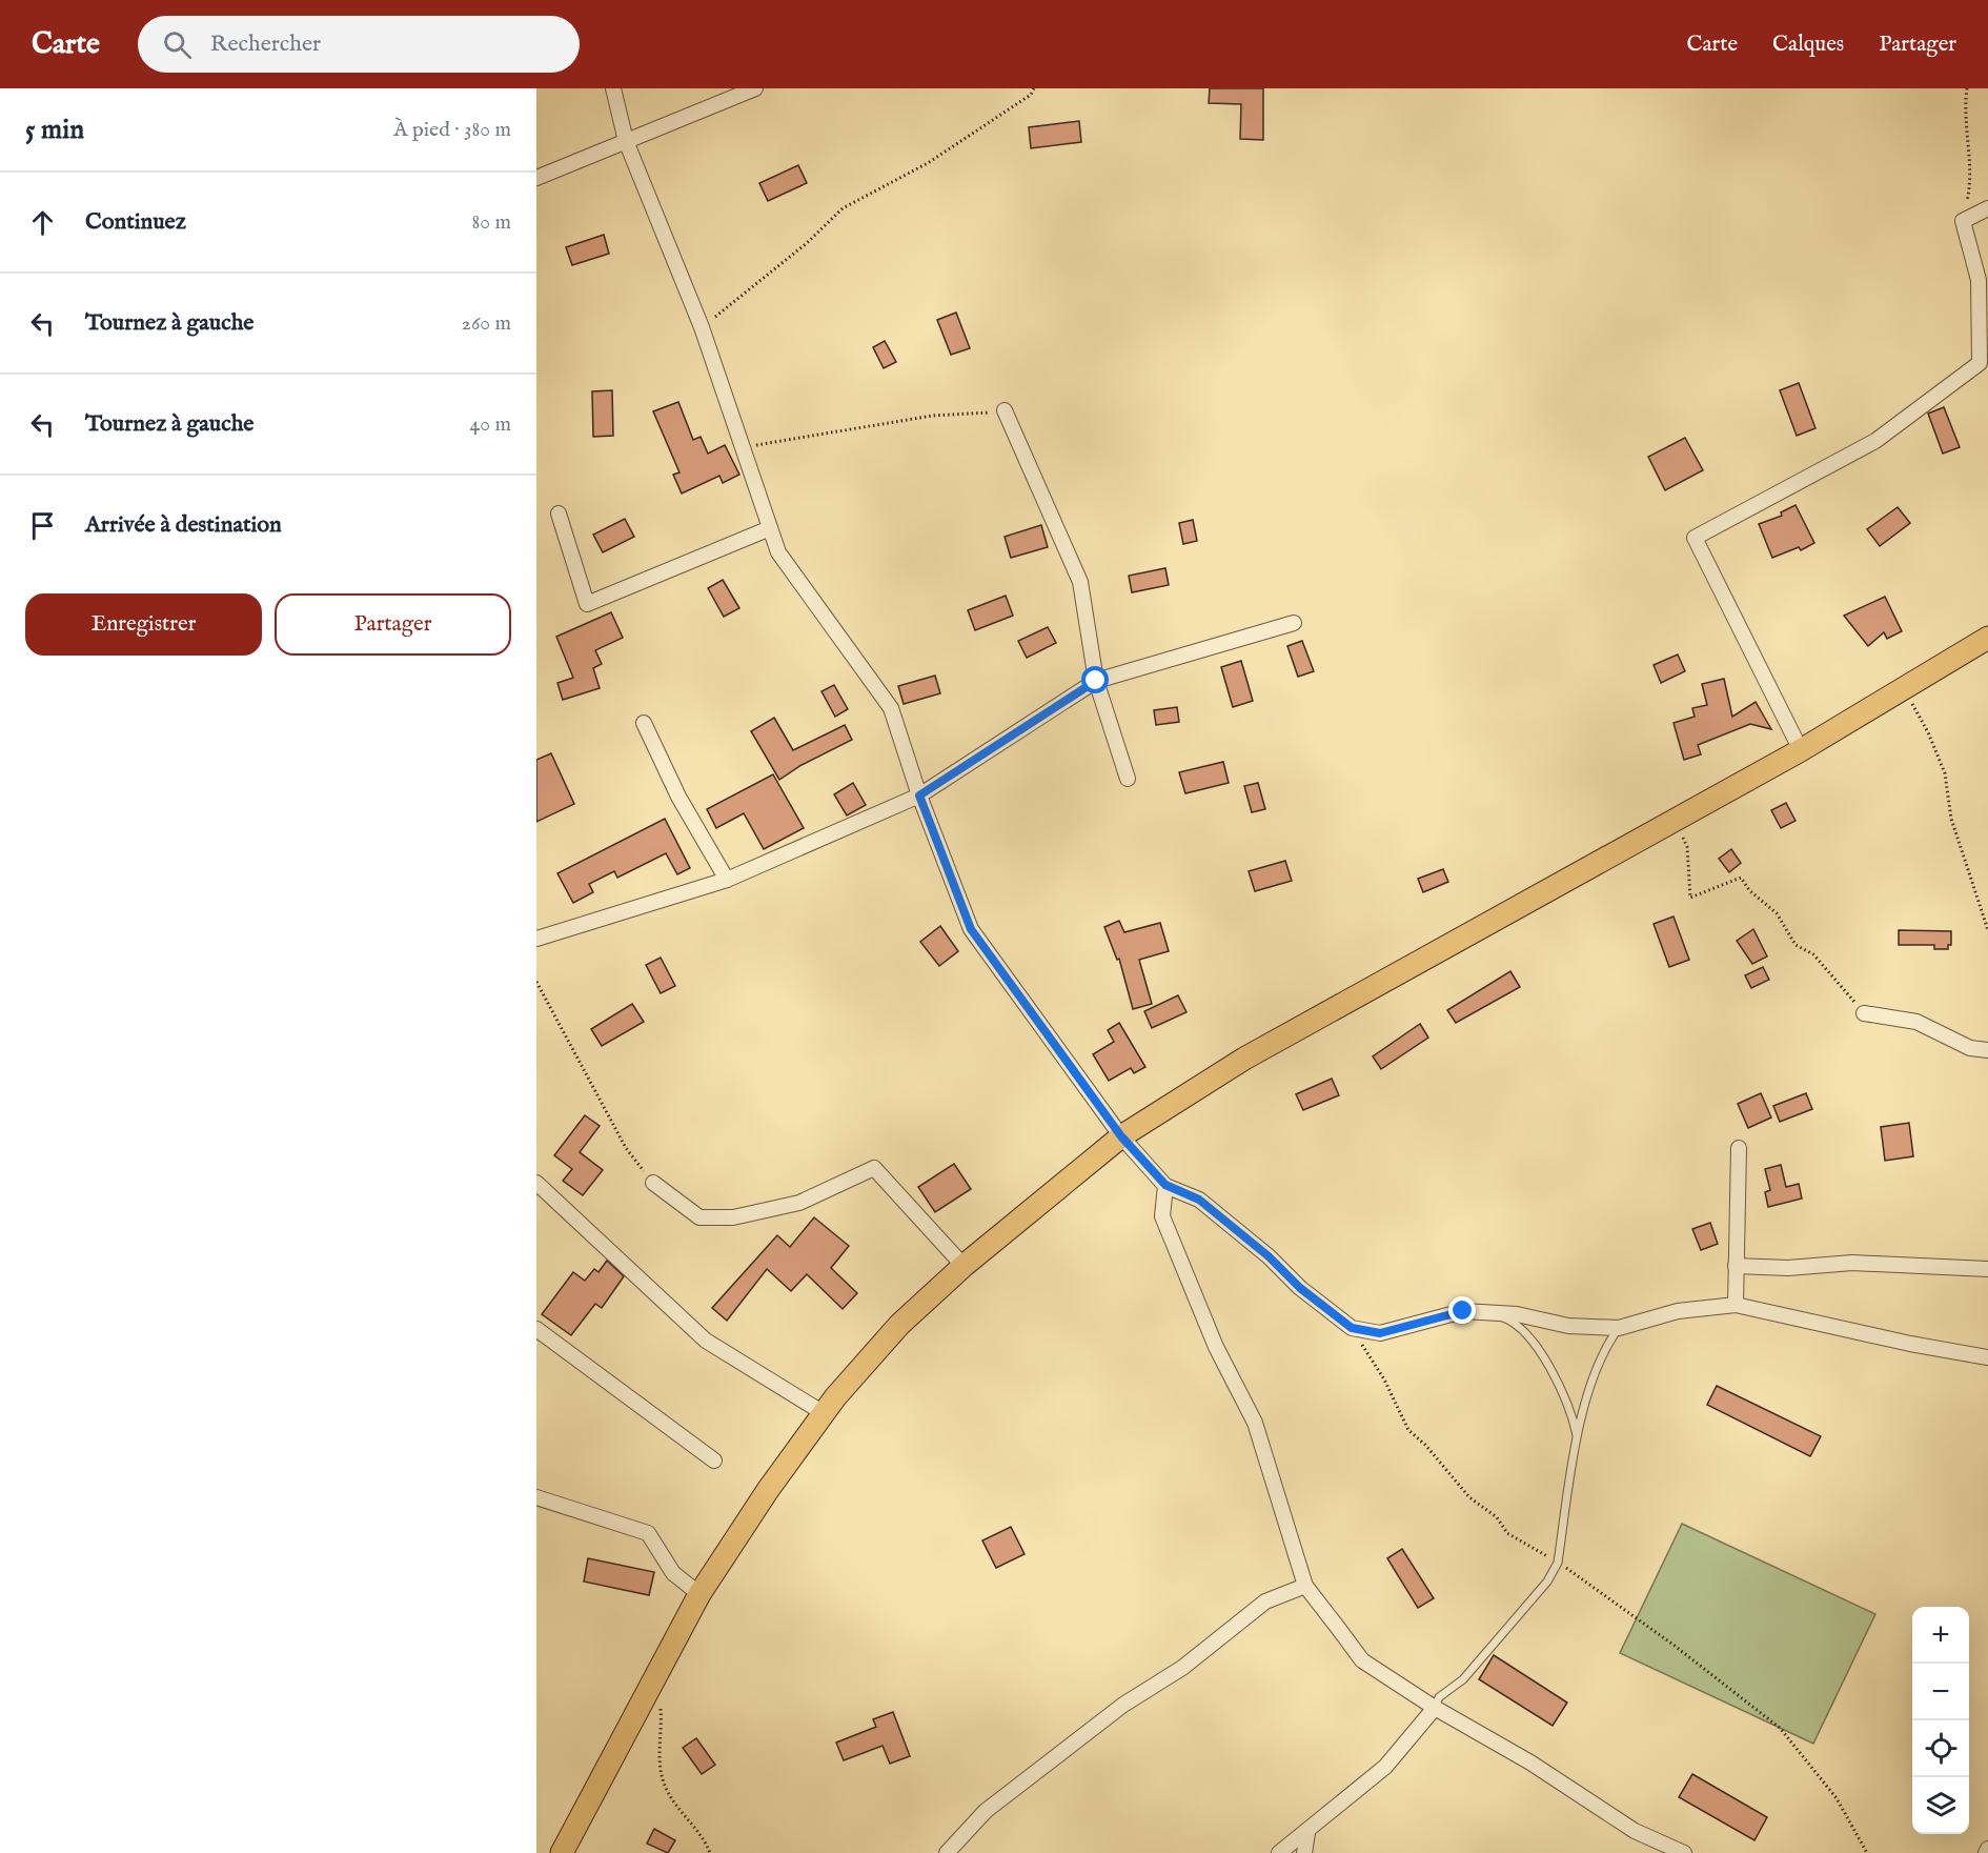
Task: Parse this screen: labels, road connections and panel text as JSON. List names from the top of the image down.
{
  "page": {
    "header": "Carte",
    "search": "Rechercher",
    "nav": ["Carte", "Calques", "Partager"],
    "heading": ["5 min", "À pied · 380 m"],
    "list": [
      ["Continuez", "80 m"],
      ["Tournez à gauche", "260 m"],
      ["Tournez à gauche", "40 m"],
      "Arrivée à destination"
    ],
    "buttons": ["Enregistrer", "Partager"],
    "map_buttons": ["+", "−"]
  }
}
